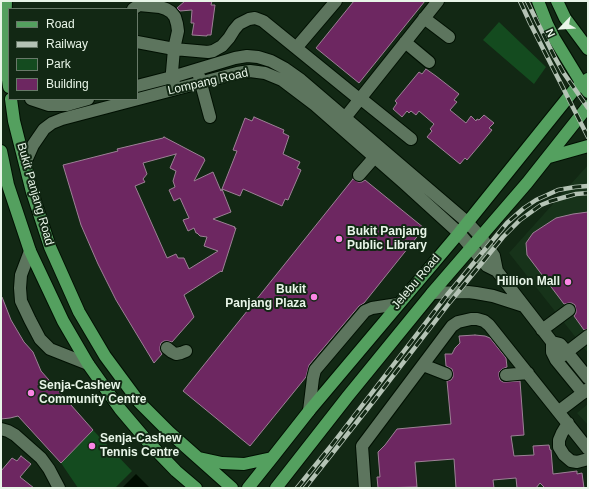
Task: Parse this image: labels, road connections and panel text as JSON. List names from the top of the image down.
{
  "streets": {
    "main road": ["Bukit Panjang Road", "Jelebu Road"],
    "street": ["Lompang Road"]
  },
  "crossings": [
    ["Lompang Road", "Bukit Panjang Road"],
    ["Lompang Road", "Jelebu Road"]
  ],
  "places": [
    "Bukit Panjang Public Library",
    "Hillion Mall",
    "Bukit Panjang Plaza",
    "Senja-Cashew Community Centre",
    "Senja-Cashew Tennis Centre"
  ],
  "legend": [
    "Road",
    "Railway",
    "Park",
    "Building"
  ],
  "north": "bottom left"
}
